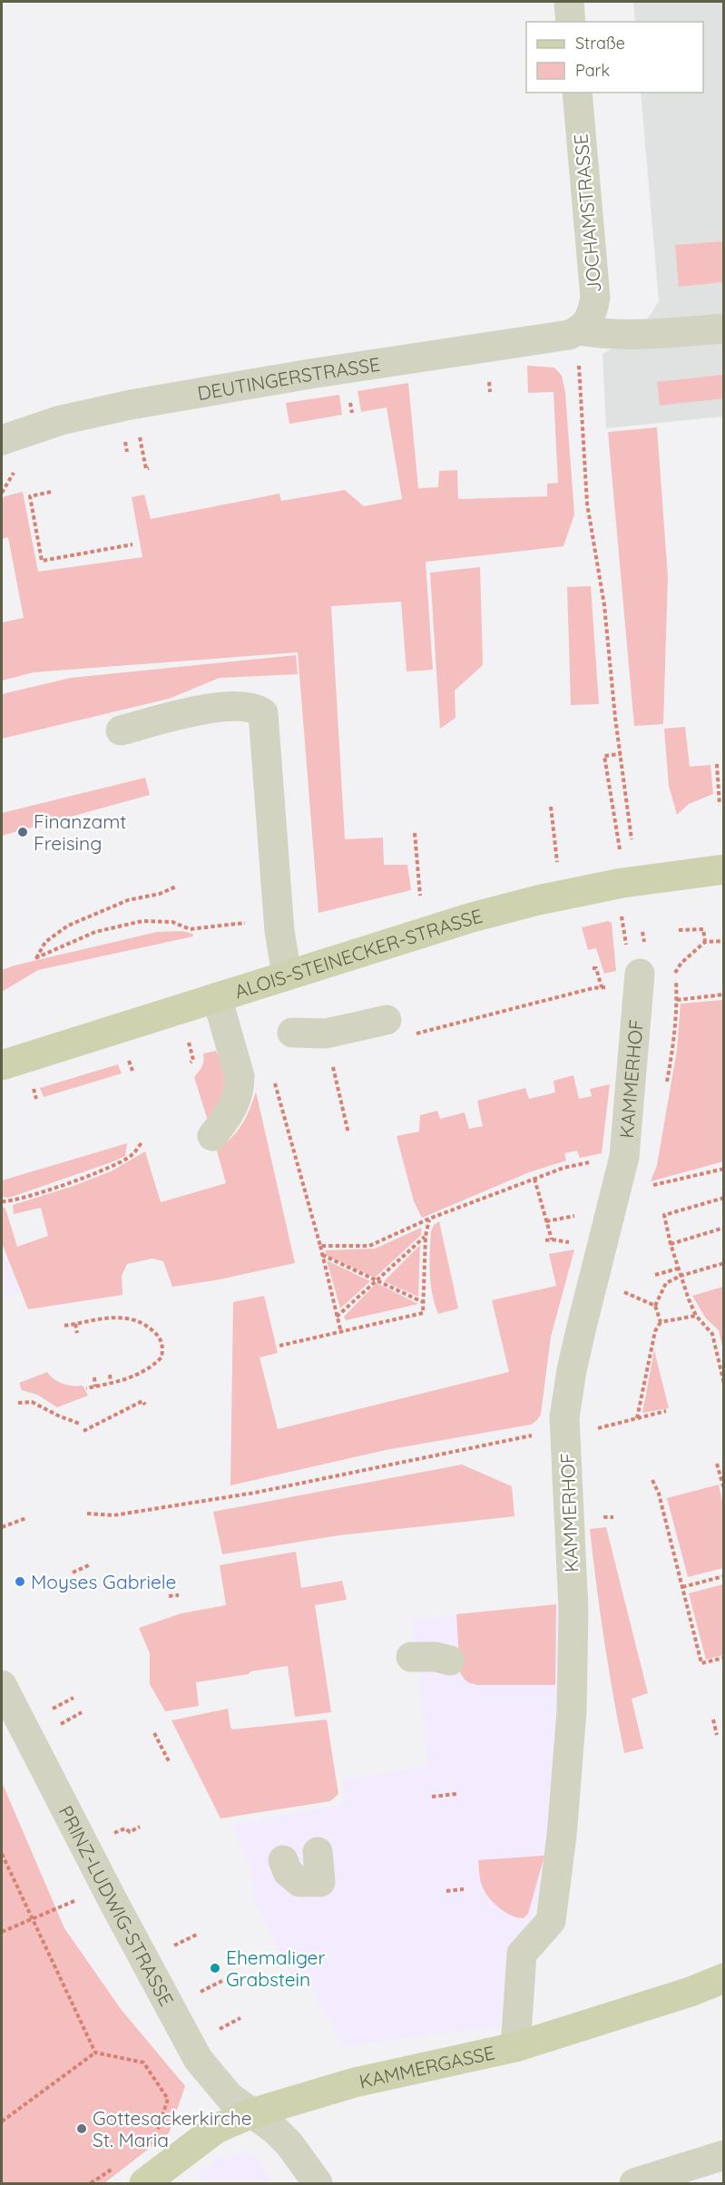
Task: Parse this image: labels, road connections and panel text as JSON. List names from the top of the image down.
{
  "streets": {
    "main road": ["ALOIS-STEINECKER-STRASSE", "KAMMERGASSE"],
    "street": [
      "JOCHAMSTRASSE",
      "DEUTINGERSTRASSE",
      "KAMMERHOF",
      "PRINZ-LUDWIG-STRASSE"
    ]
  },
  "crossings": [
    ["JOCHAMSTRASSE", "DEUTINGERSTRASSE"],
    ["KAMMERHOF", "KAMMERGASSE"],
    ["PRINZ-LUDWIG-STRASSE", "KAMMERGASSE"]
  ],
  "places": [
    "Finanzamt Freising",
    "Moyses Gabriele",
    "Ehemaliger Grabstein",
    "Gottesackerkirche St. Maria"
  ],
  "legend": ["Straße", "Park"]
}
